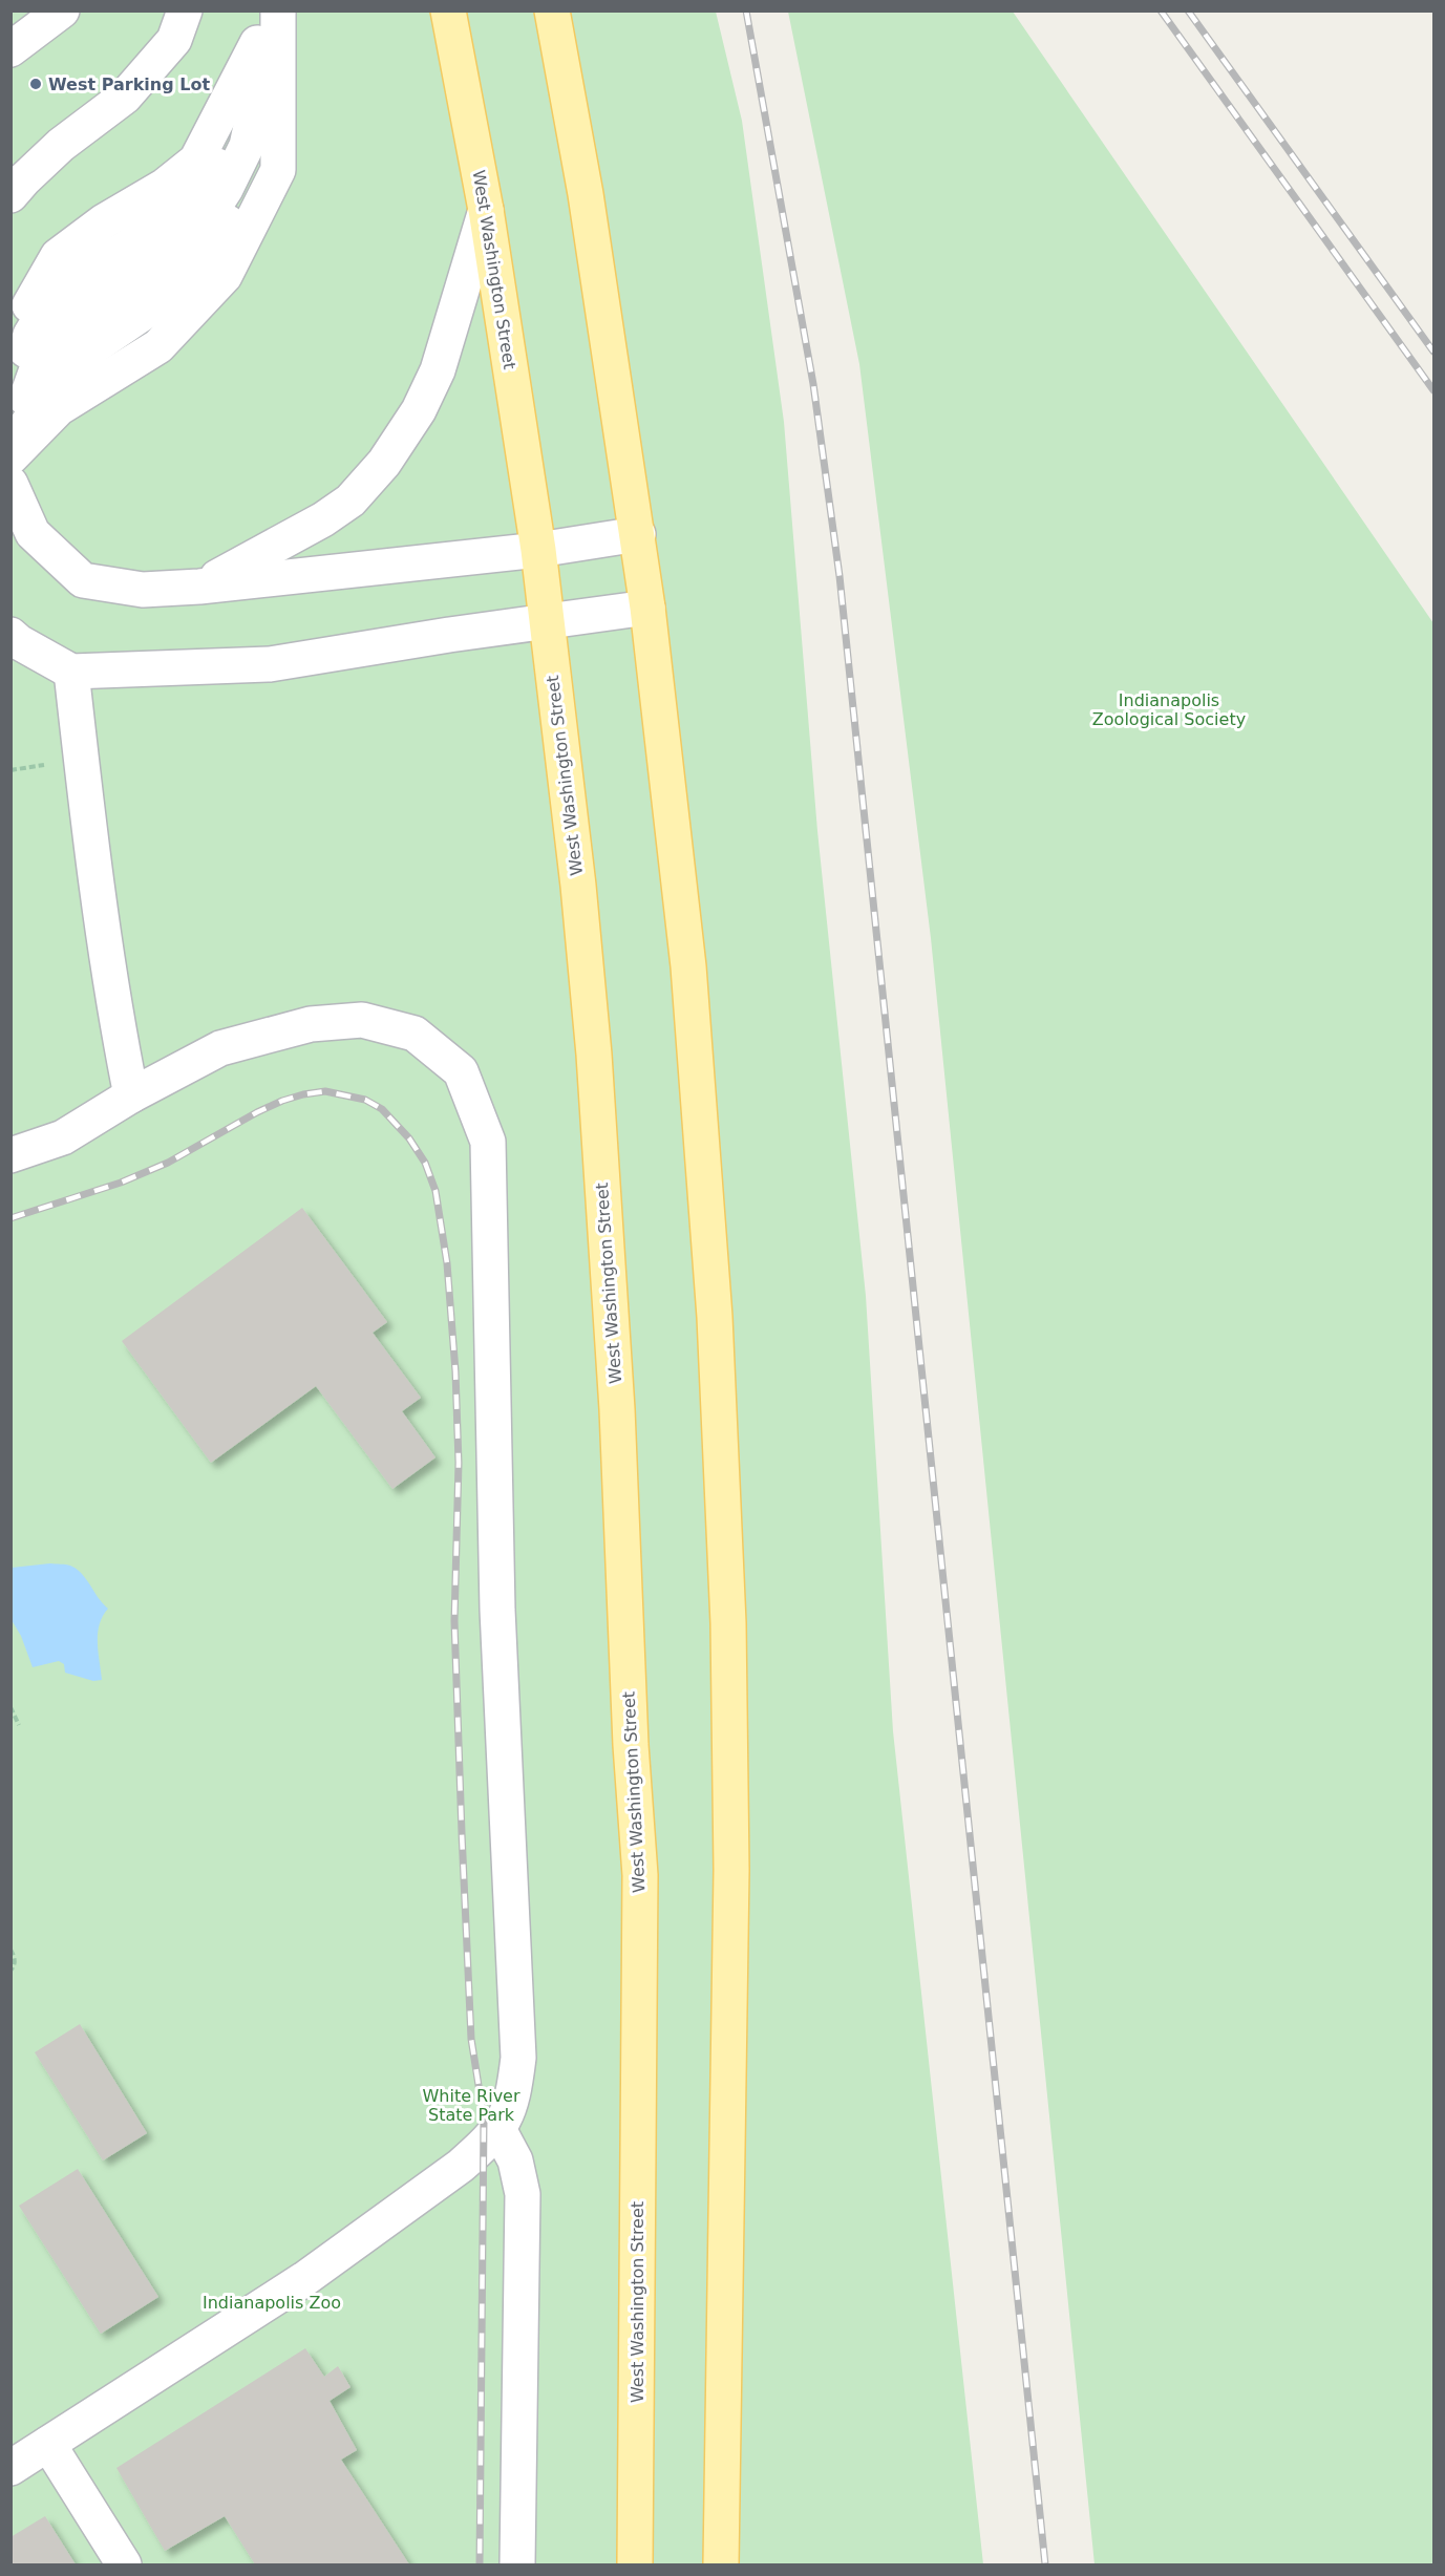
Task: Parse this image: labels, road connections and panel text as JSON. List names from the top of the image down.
{
  "streets": {
    "main road": ["West Washington Street"]
  },
  "parks": ["Indianapolis Zoological Society", "White River State Park", "Indianapolis Zoo"],
  "places": ["West Parking Lot"]
}
